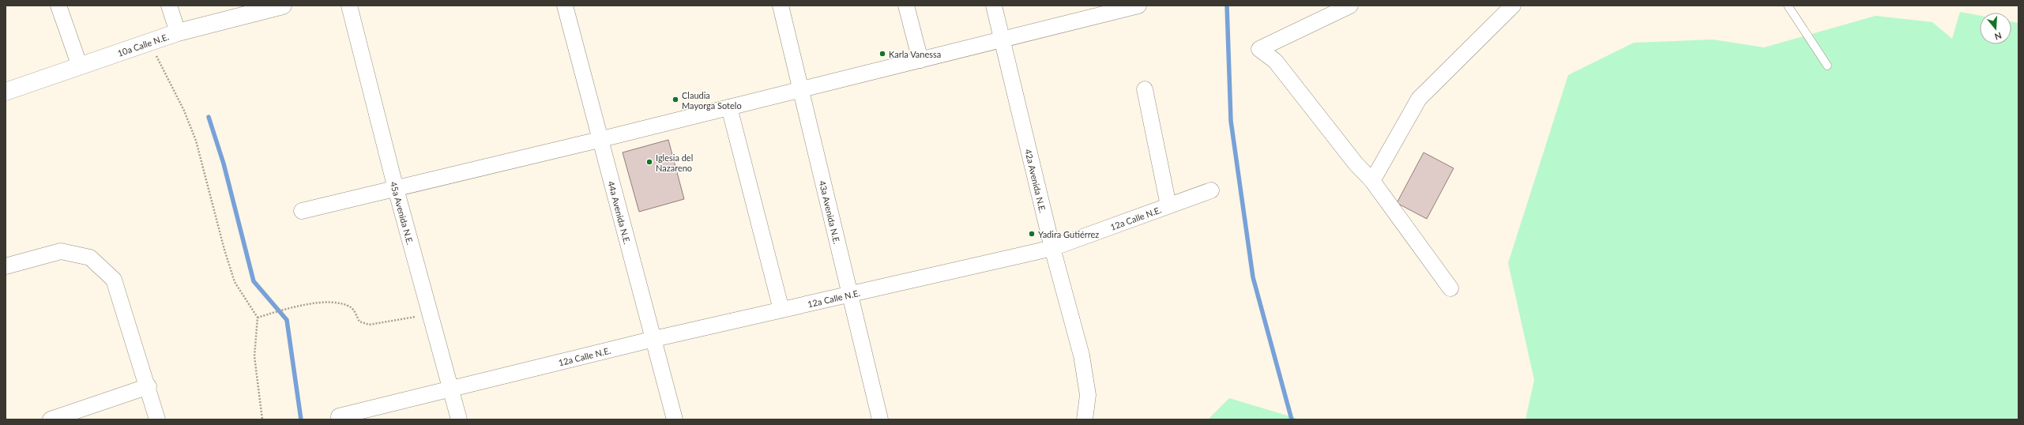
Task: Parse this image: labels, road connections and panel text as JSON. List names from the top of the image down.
{
  "streets": {
    "street": [
      "10a Calle N.E.",
      "42a Avenida N.E.",
      "45a Avenida N.E.",
      "44a Avenida N.E.",
      "43a Avenida N.E.",
      "12a Calle N.E."
    ]
  },
  "crossings": [
    ["42a Avenida N.E.", "12a Calle N.E."],
    ["45a Avenida N.E.", "12a Calle N.E."],
    ["44a Avenida N.E.", "12a Calle N.E."],
    ["43a Avenida N.E.", "12a Calle N.E."]
  ],
  "places": [
    "Karla Vanessa",
    "Claudia Mayorga Sotelo",
    "Iglesia del Nazareno",
    "Yadira Gutiérrez"
  ],
  "north": "bottom"
}
